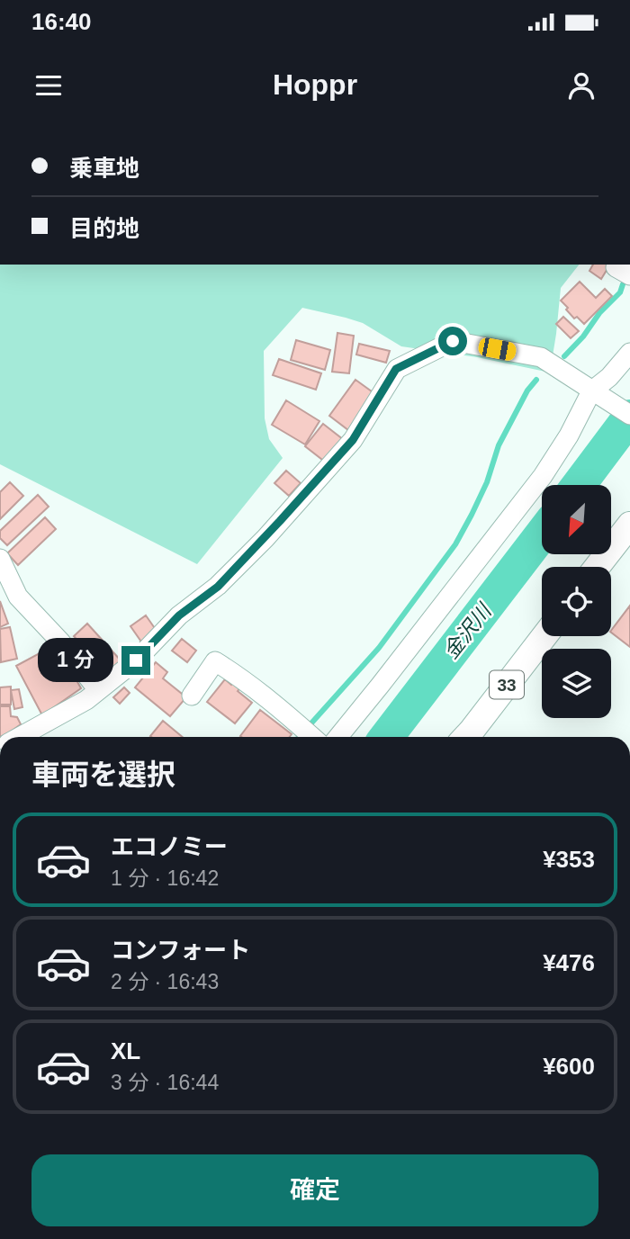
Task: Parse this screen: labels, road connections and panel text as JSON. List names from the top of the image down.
{
  "streets": {
    "main road": ["33"]
  },
  "water": ["金沢川"],
  "north": "bottom left",
  "page": {
    "status": "16:40",
    "header": "Hoppr",
    "banner": ["乗車地", "目的地"],
    "bubble": "1 分",
    "heading": "車両を選択",
    "list": [
      {
        "name": "エコノミー",
        "note": "1 分 · 16:42",
        "value": "¥353"
      },
      {
        "name": "コンフォート",
        "note": "2 分 · 16:43",
        "value": "¥476"
      },
      {
        "name": "XL",
        "note": "3 分 · 16:44",
        "value": "¥600"
      }
    ],
    "buttons": "確定"
  }
}
